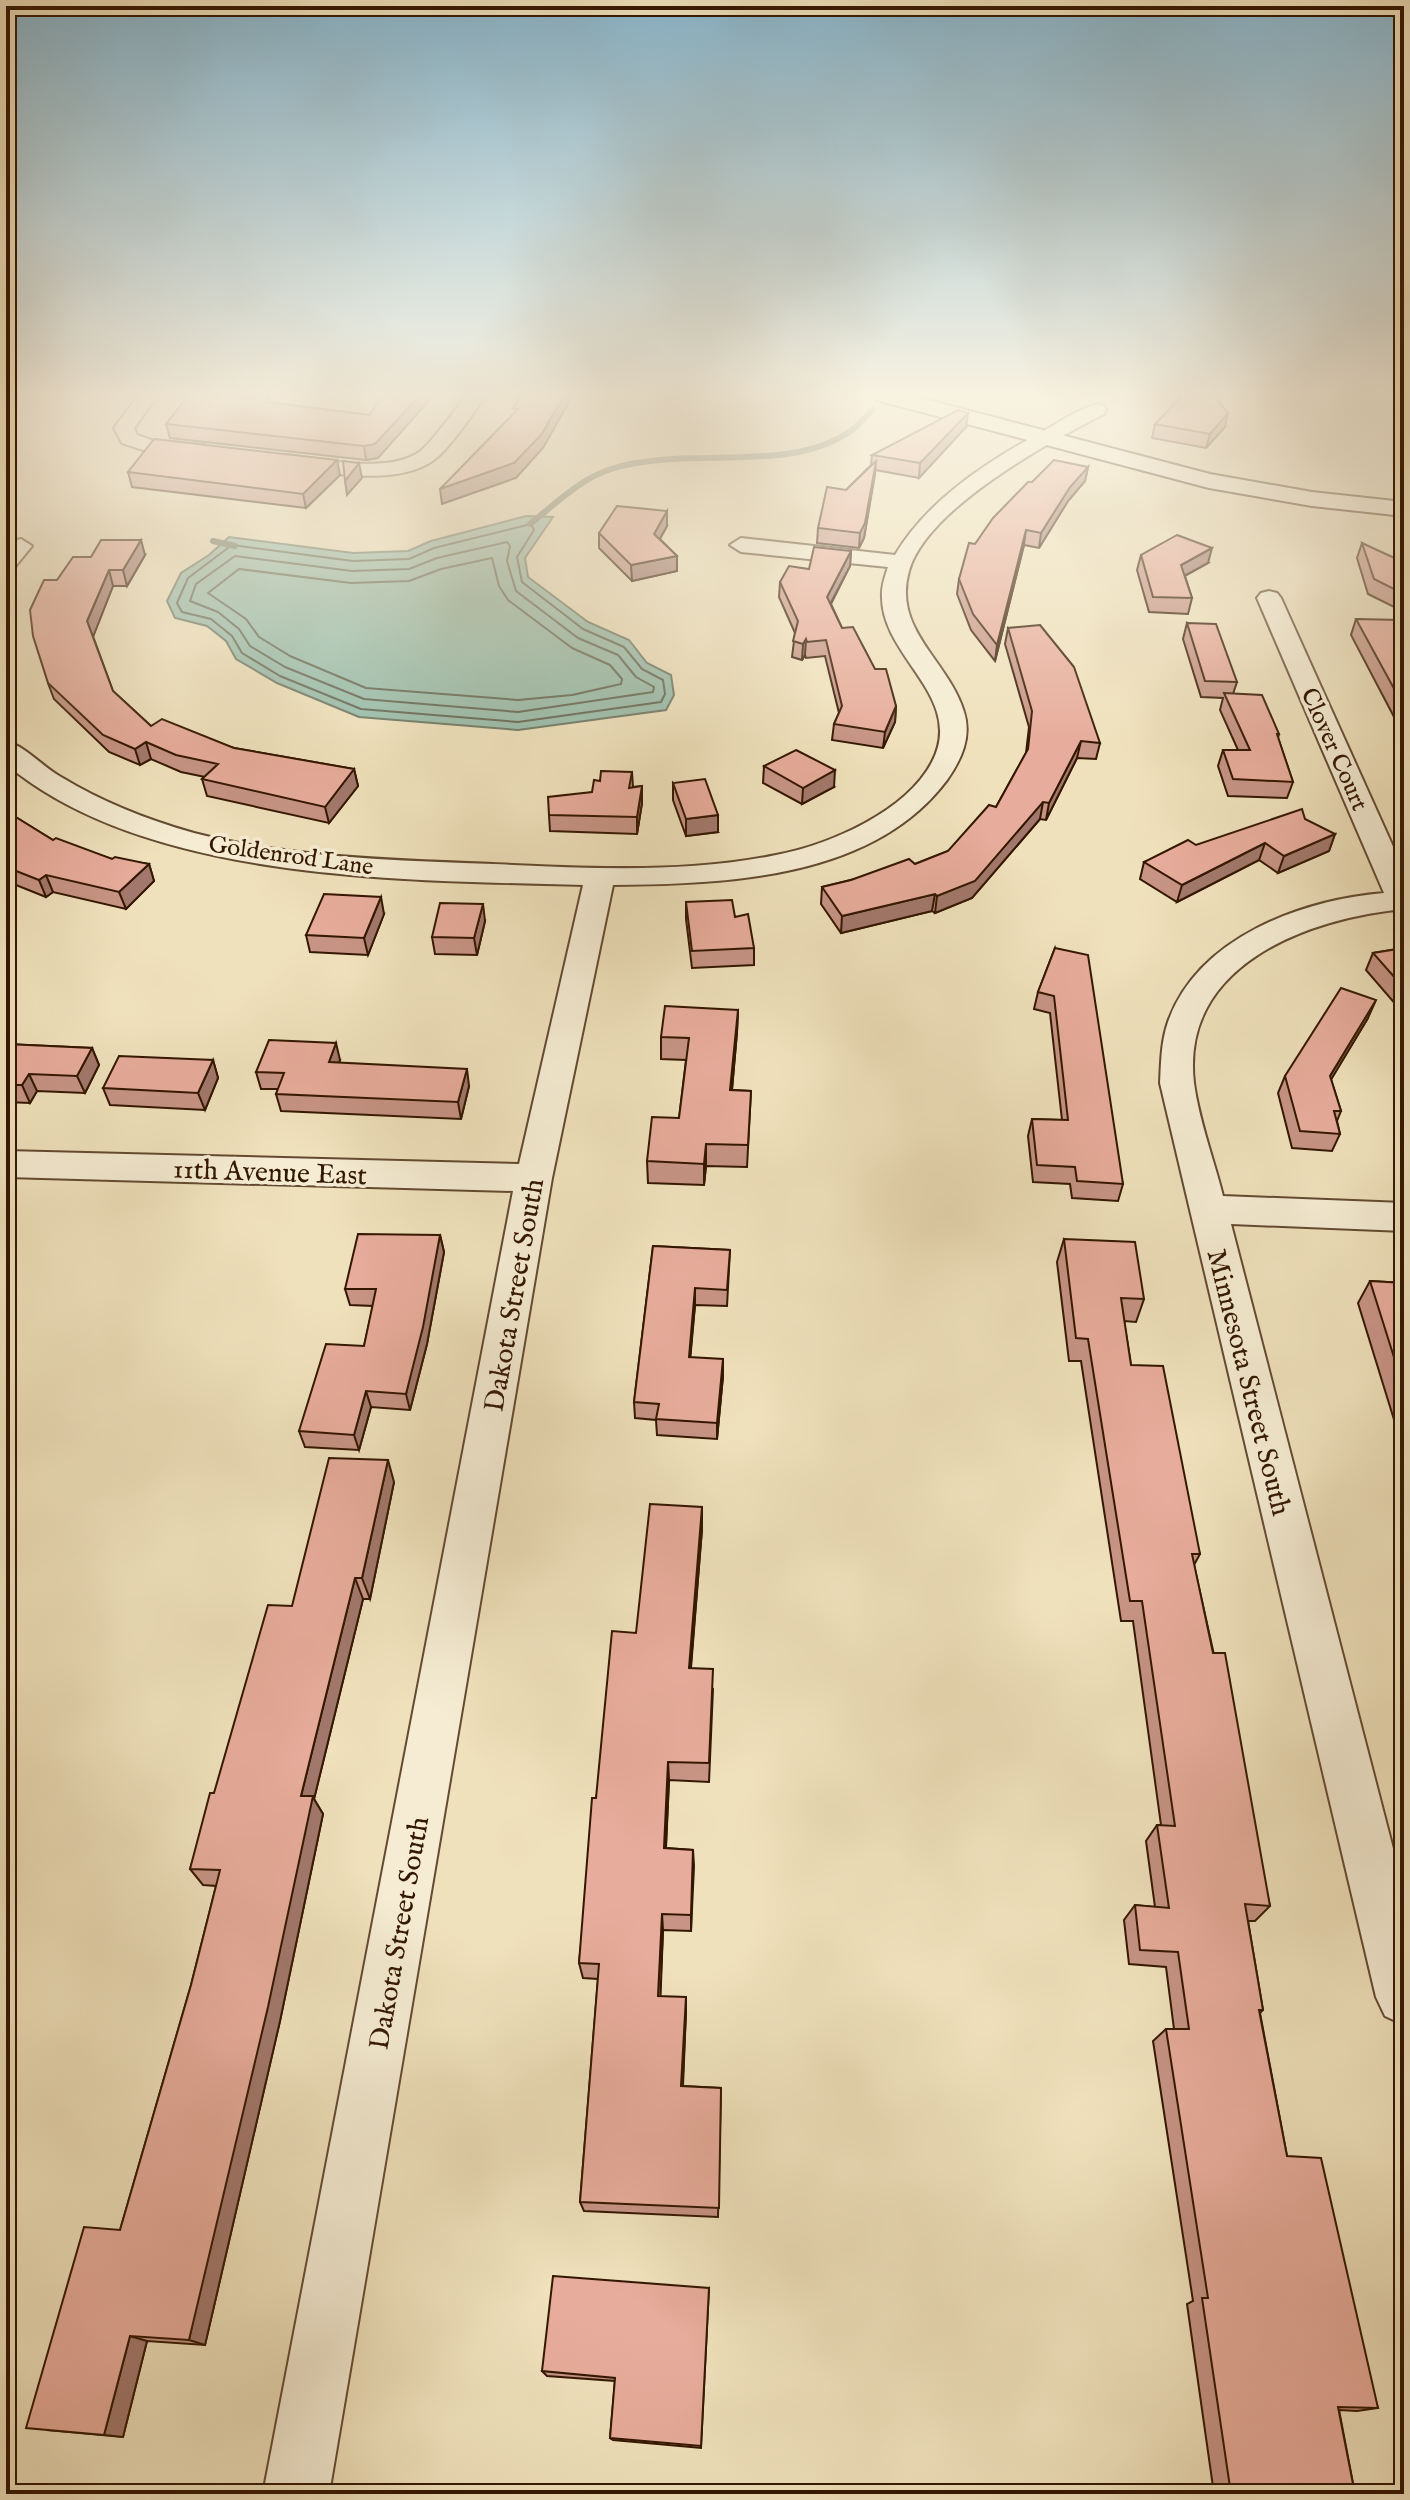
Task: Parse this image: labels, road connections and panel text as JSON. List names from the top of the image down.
{
  "streets": {
    "street": [
      "Clover Court",
      "Goldenrod Lane",
      "11th Avenue East",
      "Dakota Street South",
      "Minnesota Street South"
    ]
  },
  "crossings": [
    ["Clover Court", "Minnesota Street South"],
    ["Goldenrod Lane", "Dakota Street South"],
    ["11th Avenue East", "Dakota Street South"]
  ]
}
